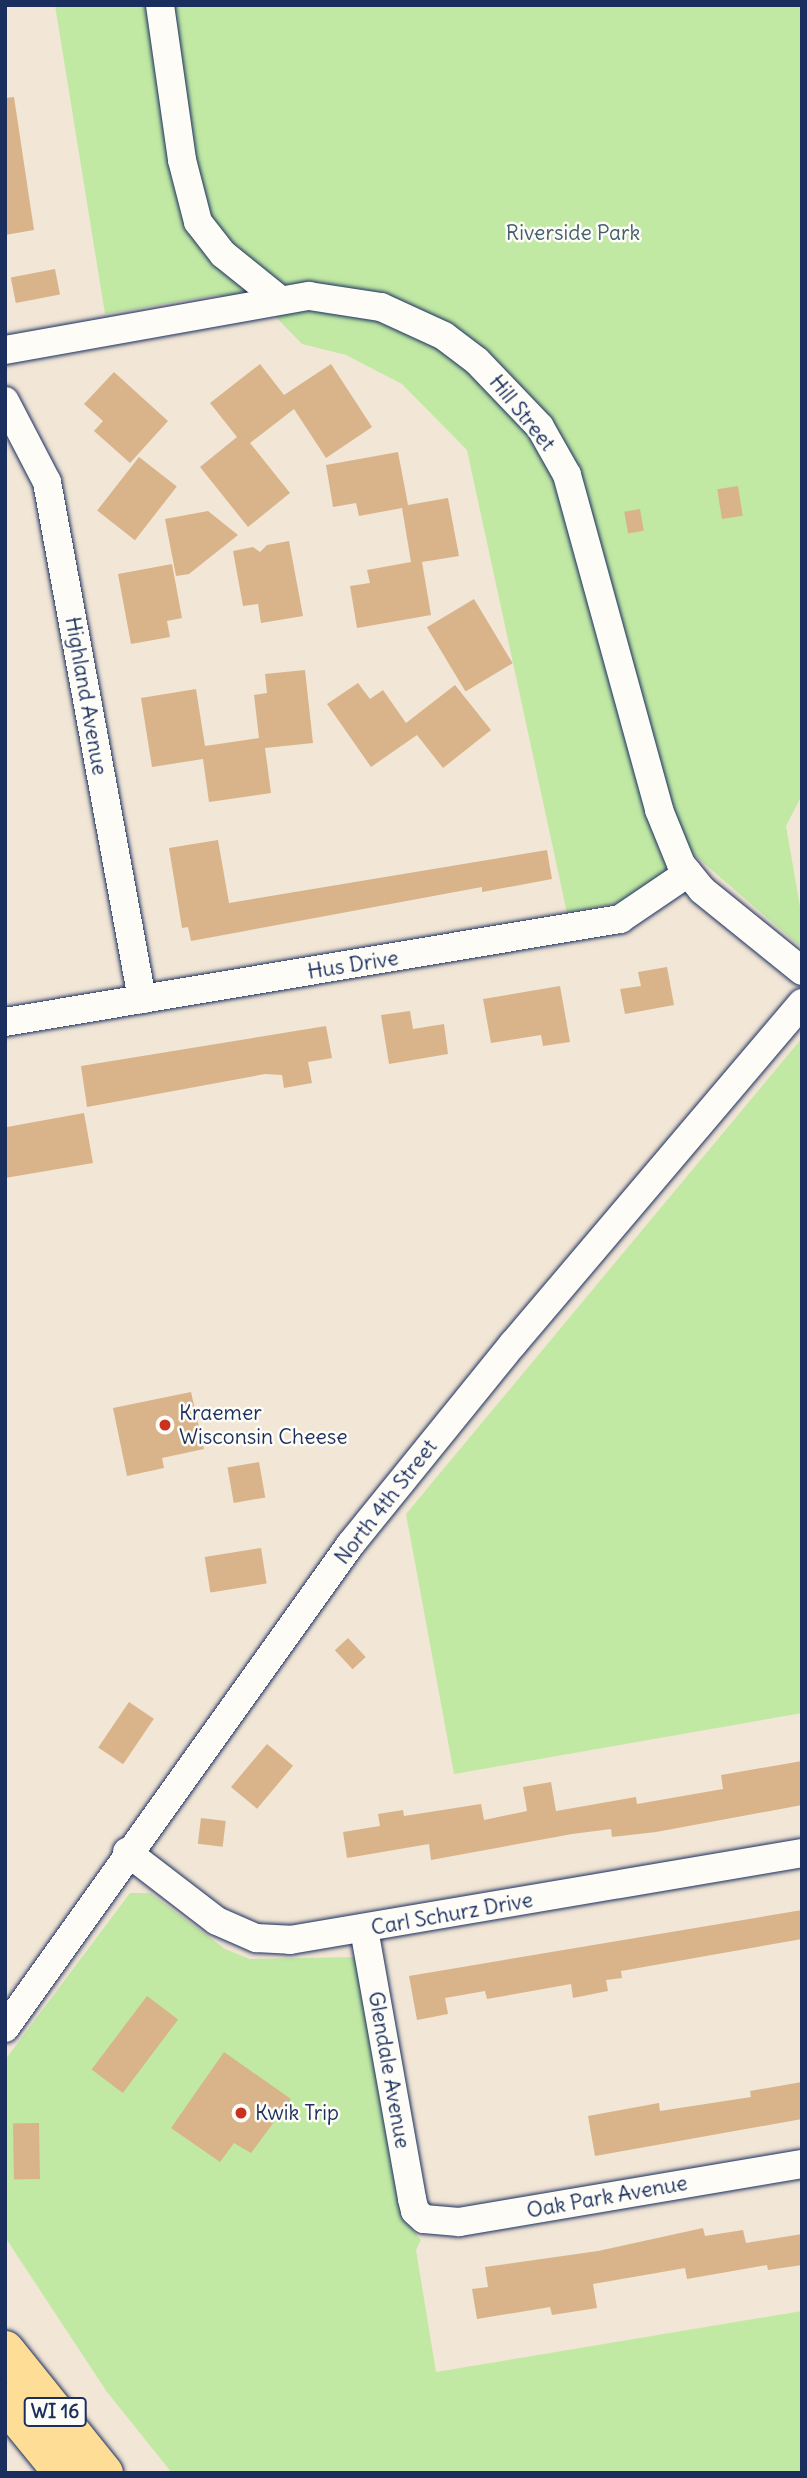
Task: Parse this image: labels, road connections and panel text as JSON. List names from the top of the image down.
{
  "streets": {
    "highway": ["WI 16"],
    "street": [
      "Hill Street",
      "Highland Avenue",
      "Hus Drive",
      "North 4th Street",
      "Carl Schurz Drive",
      "Glendale Avenue",
      "Oak Park Avenue"
    ]
  },
  "crossings": [
    ["Hill Street", "Hus Drive"],
    ["Highland Avenue", "Hus Drive"],
    ["North 4th Street", "Carl Schurz Drive"],
    ["Carl Schurz Drive", "Glendale Avenue"],
    ["Glendale Avenue", "Oak Park Avenue"]
  ],
  "parks": ["Riverside Park"],
  "places": ["Kraemer Wisconsin Cheese", "Kwik Trip"]
}
